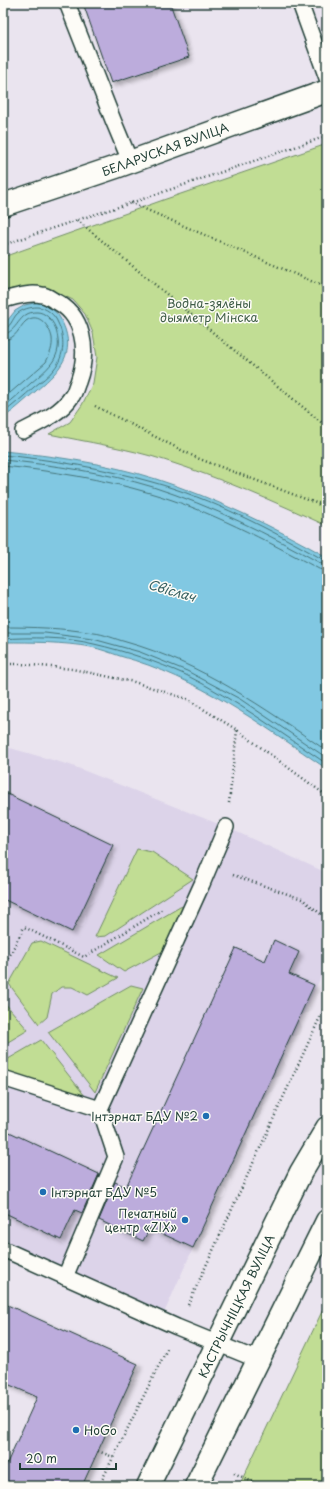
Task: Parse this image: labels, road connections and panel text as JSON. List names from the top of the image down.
{
  "streets": {
    "street": ["БЕЛАРУСКАЯ ВУЛІЦА", "КАСТРЫЧНІЦКАЯ ВУЛІЦА"]
  },
  "water": ["Свіслач"],
  "parks": ["Водна-зялёны дыяметр Мінска"],
  "places": [
    "Інтэрнат БДУ №2",
    "Інтэрнат БДУ №5",
    "Печатный центр «ZIX»",
    "HoGo"
  ],
  "scale_bar": "20 m"
}
